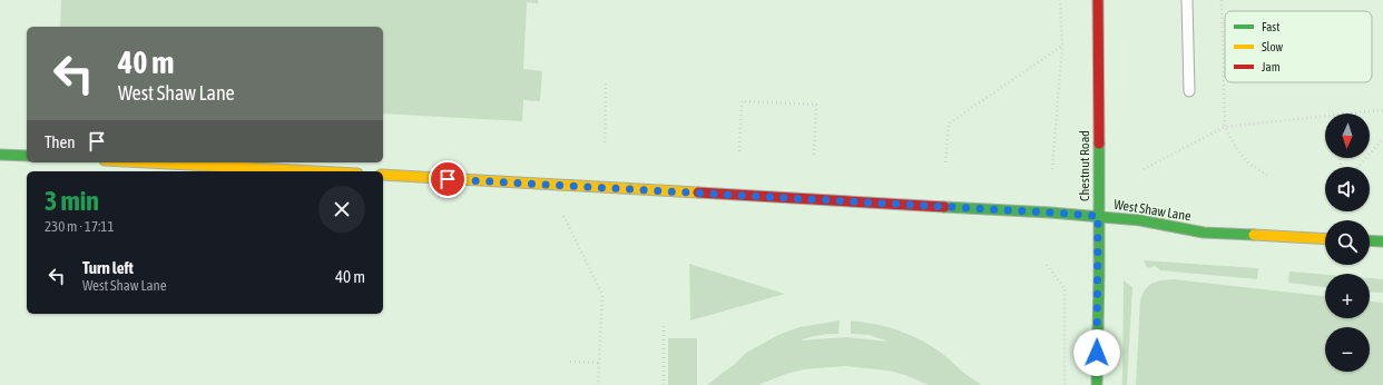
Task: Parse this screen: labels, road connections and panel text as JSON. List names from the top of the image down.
{
  "streets": {
    "street": ["Chestnut Road", "West Shaw Lane"]
  },
  "crossings": [
    ["Chestnut Road", "West Shaw Lane"]
  ],
  "legend": ["Fast", "Slow", "Jam"],
  "north": "bottom",
  "page": {
    "turn": ["40 m", "West Shaw Lane"],
    "map_buttons": ["+", "−"],
    "then": "Then",
    "heading": ["3 min", "230 m · 17:11"],
    "list": [
      {
        "name": "Turn left",
        "note": "West Shaw Lane",
        "value": "40 m"
      }
    ]
  }
}
